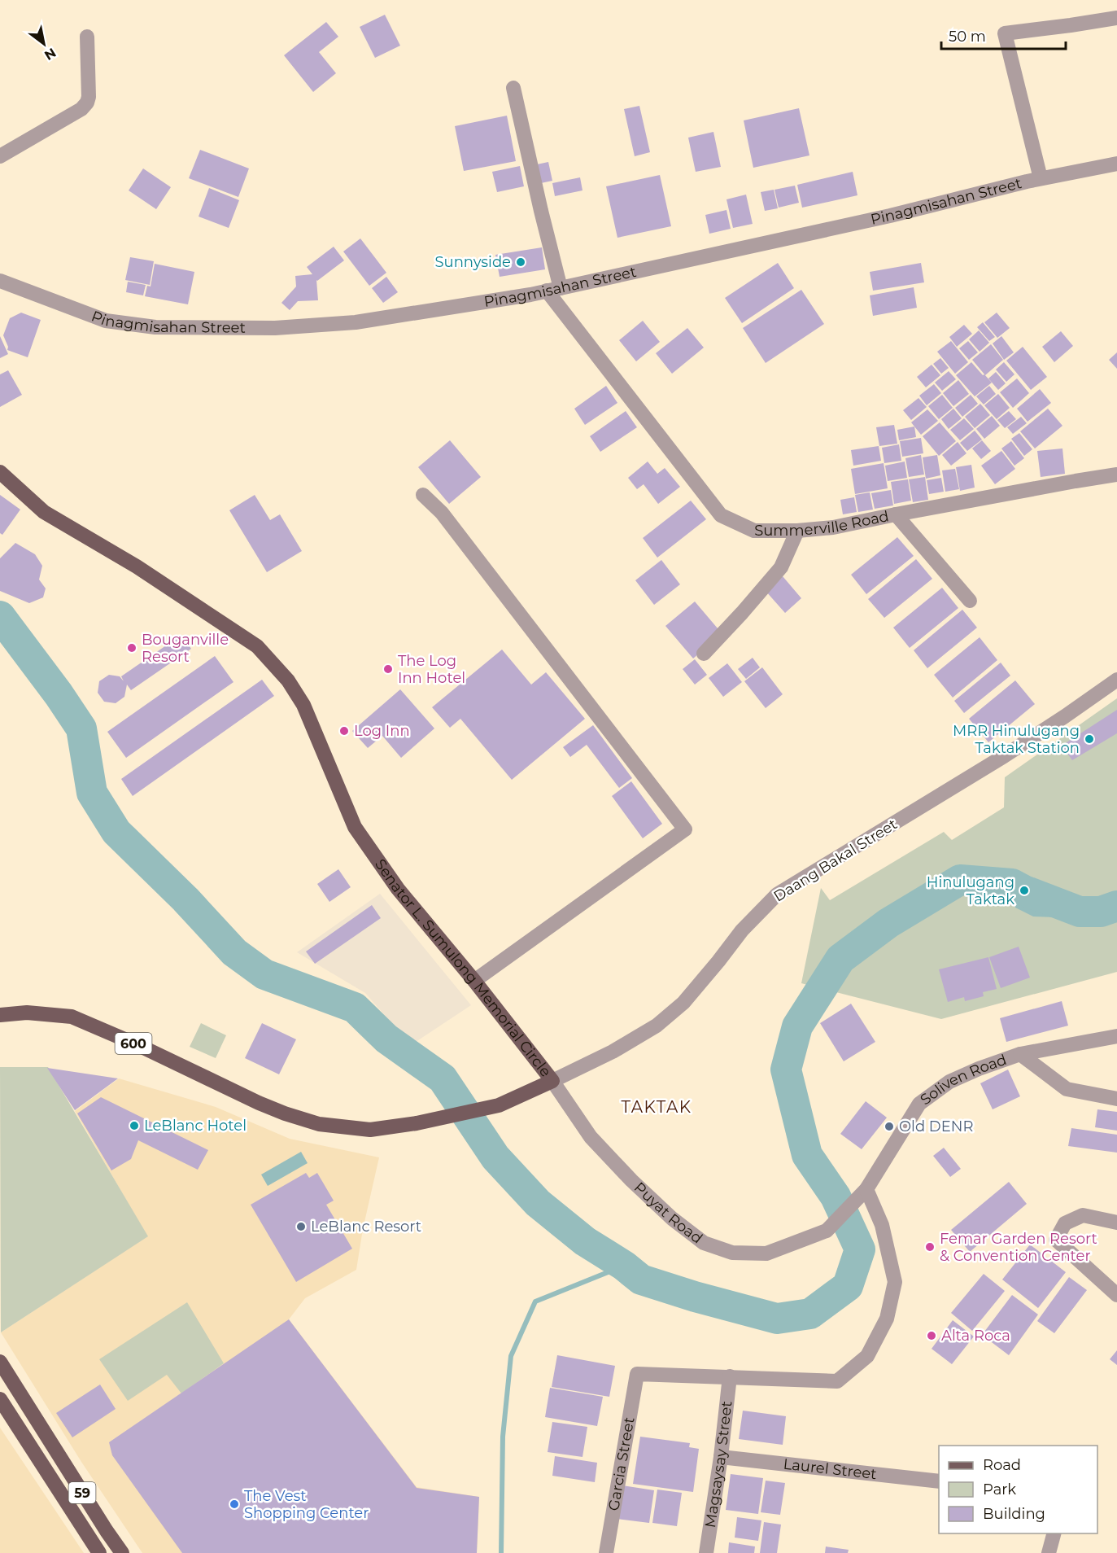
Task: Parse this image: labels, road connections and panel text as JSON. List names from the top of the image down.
{
  "streets": {
    "main road": ["Senator L. Sumulong Memorial Circle", "600", "59"],
    "street": [
      "Pinagmisahan Street",
      "Summerville Road",
      "Daang Bakal Street",
      "Soliven Road",
      "Puyat Road",
      "Garcia Street",
      "Magsaysay Street",
      "Laurel Street"
    ]
  },
  "crossings": [
    ["Pinagmisahan Street", "Summerville Road"],
    ["Daang Bakal Street", "Senator L. Sumulong Memorial Circle"],
    ["Daang Bakal Street", "Puyat Road"],
    ["Senator L. Sumulong Memorial Circle", "Puyat Road"],
    ["Soliven Road", "Puyat Road"],
    ["Garcia Street", "Magsaysay Street"],
    ["Magsaysay Street", "Laurel Street"]
  ],
  "districts": ["TAKTAK"],
  "places": [
    "Sunnyside",
    "Bouganville Resort",
    "The Log Inn Hotel",
    "Log Inn",
    "MRR Hinulugang Taktak Station",
    "Hinulugang Taktak",
    "LeBlanc Hotel",
    "Old DENR",
    "LeBlanc Resort",
    "Femar Garden Resort & Convention Center",
    "Alta Roca",
    "The Vest Shopping Center"
  ],
  "legend": ["Road", "Park", "Building"],
  "scale_bar": "50 m",
  "north": "bottom right"
}
